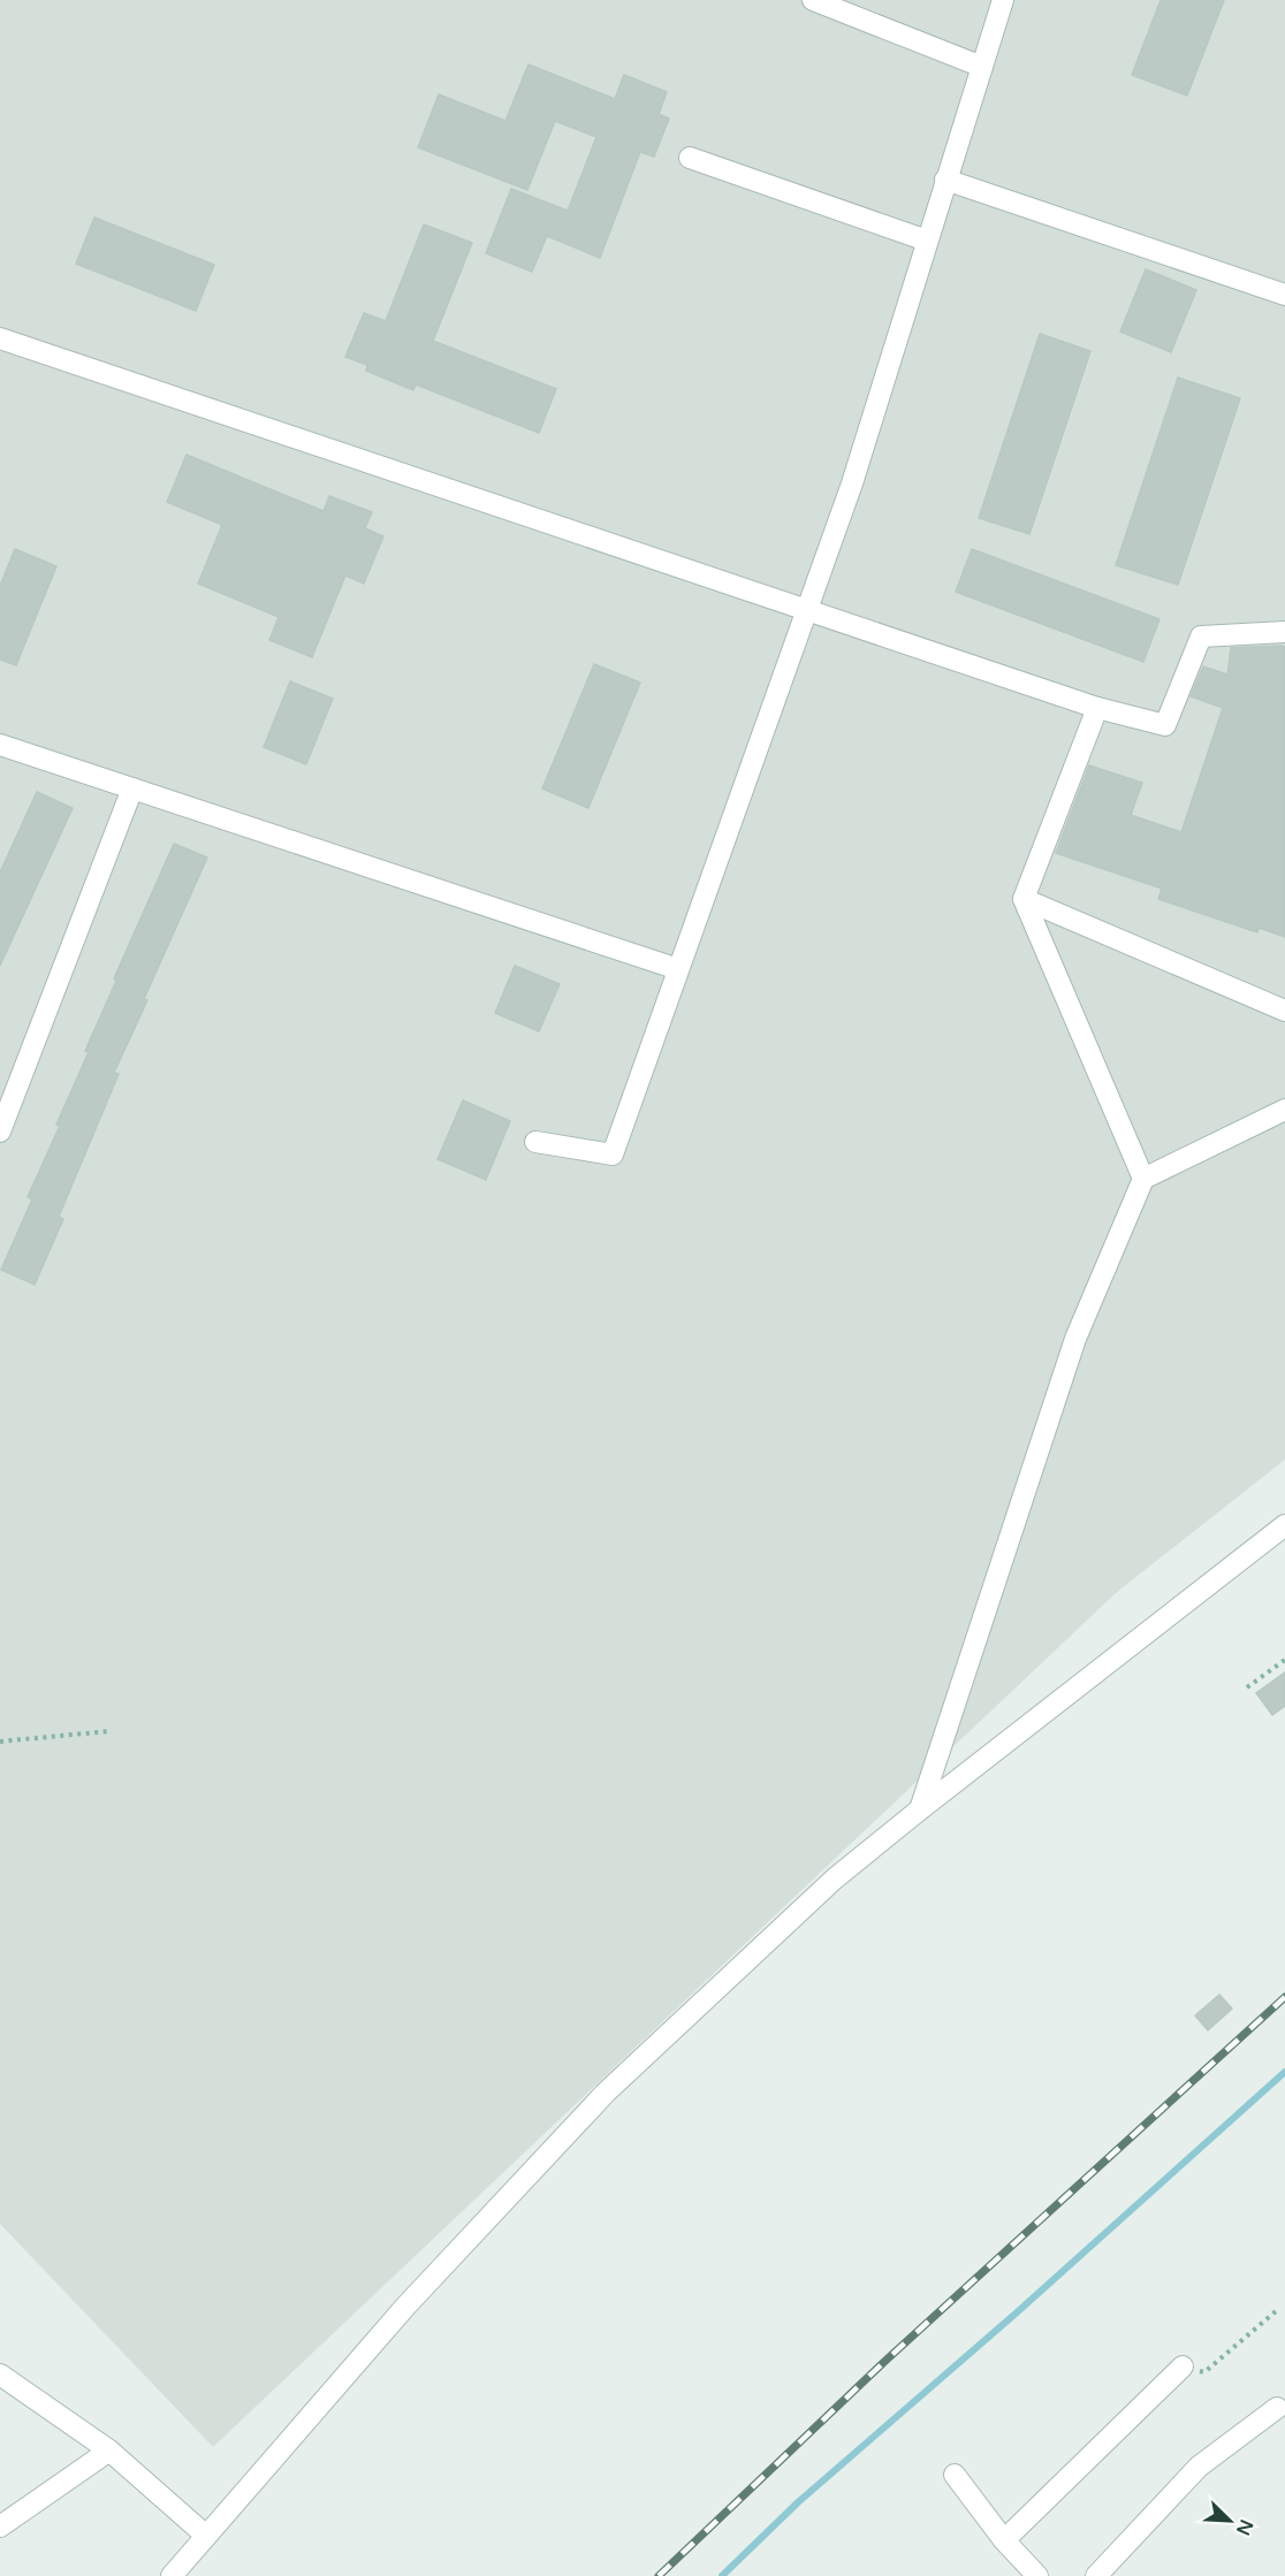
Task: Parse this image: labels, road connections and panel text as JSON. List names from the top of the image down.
{
  "north": "bottom right"
}
